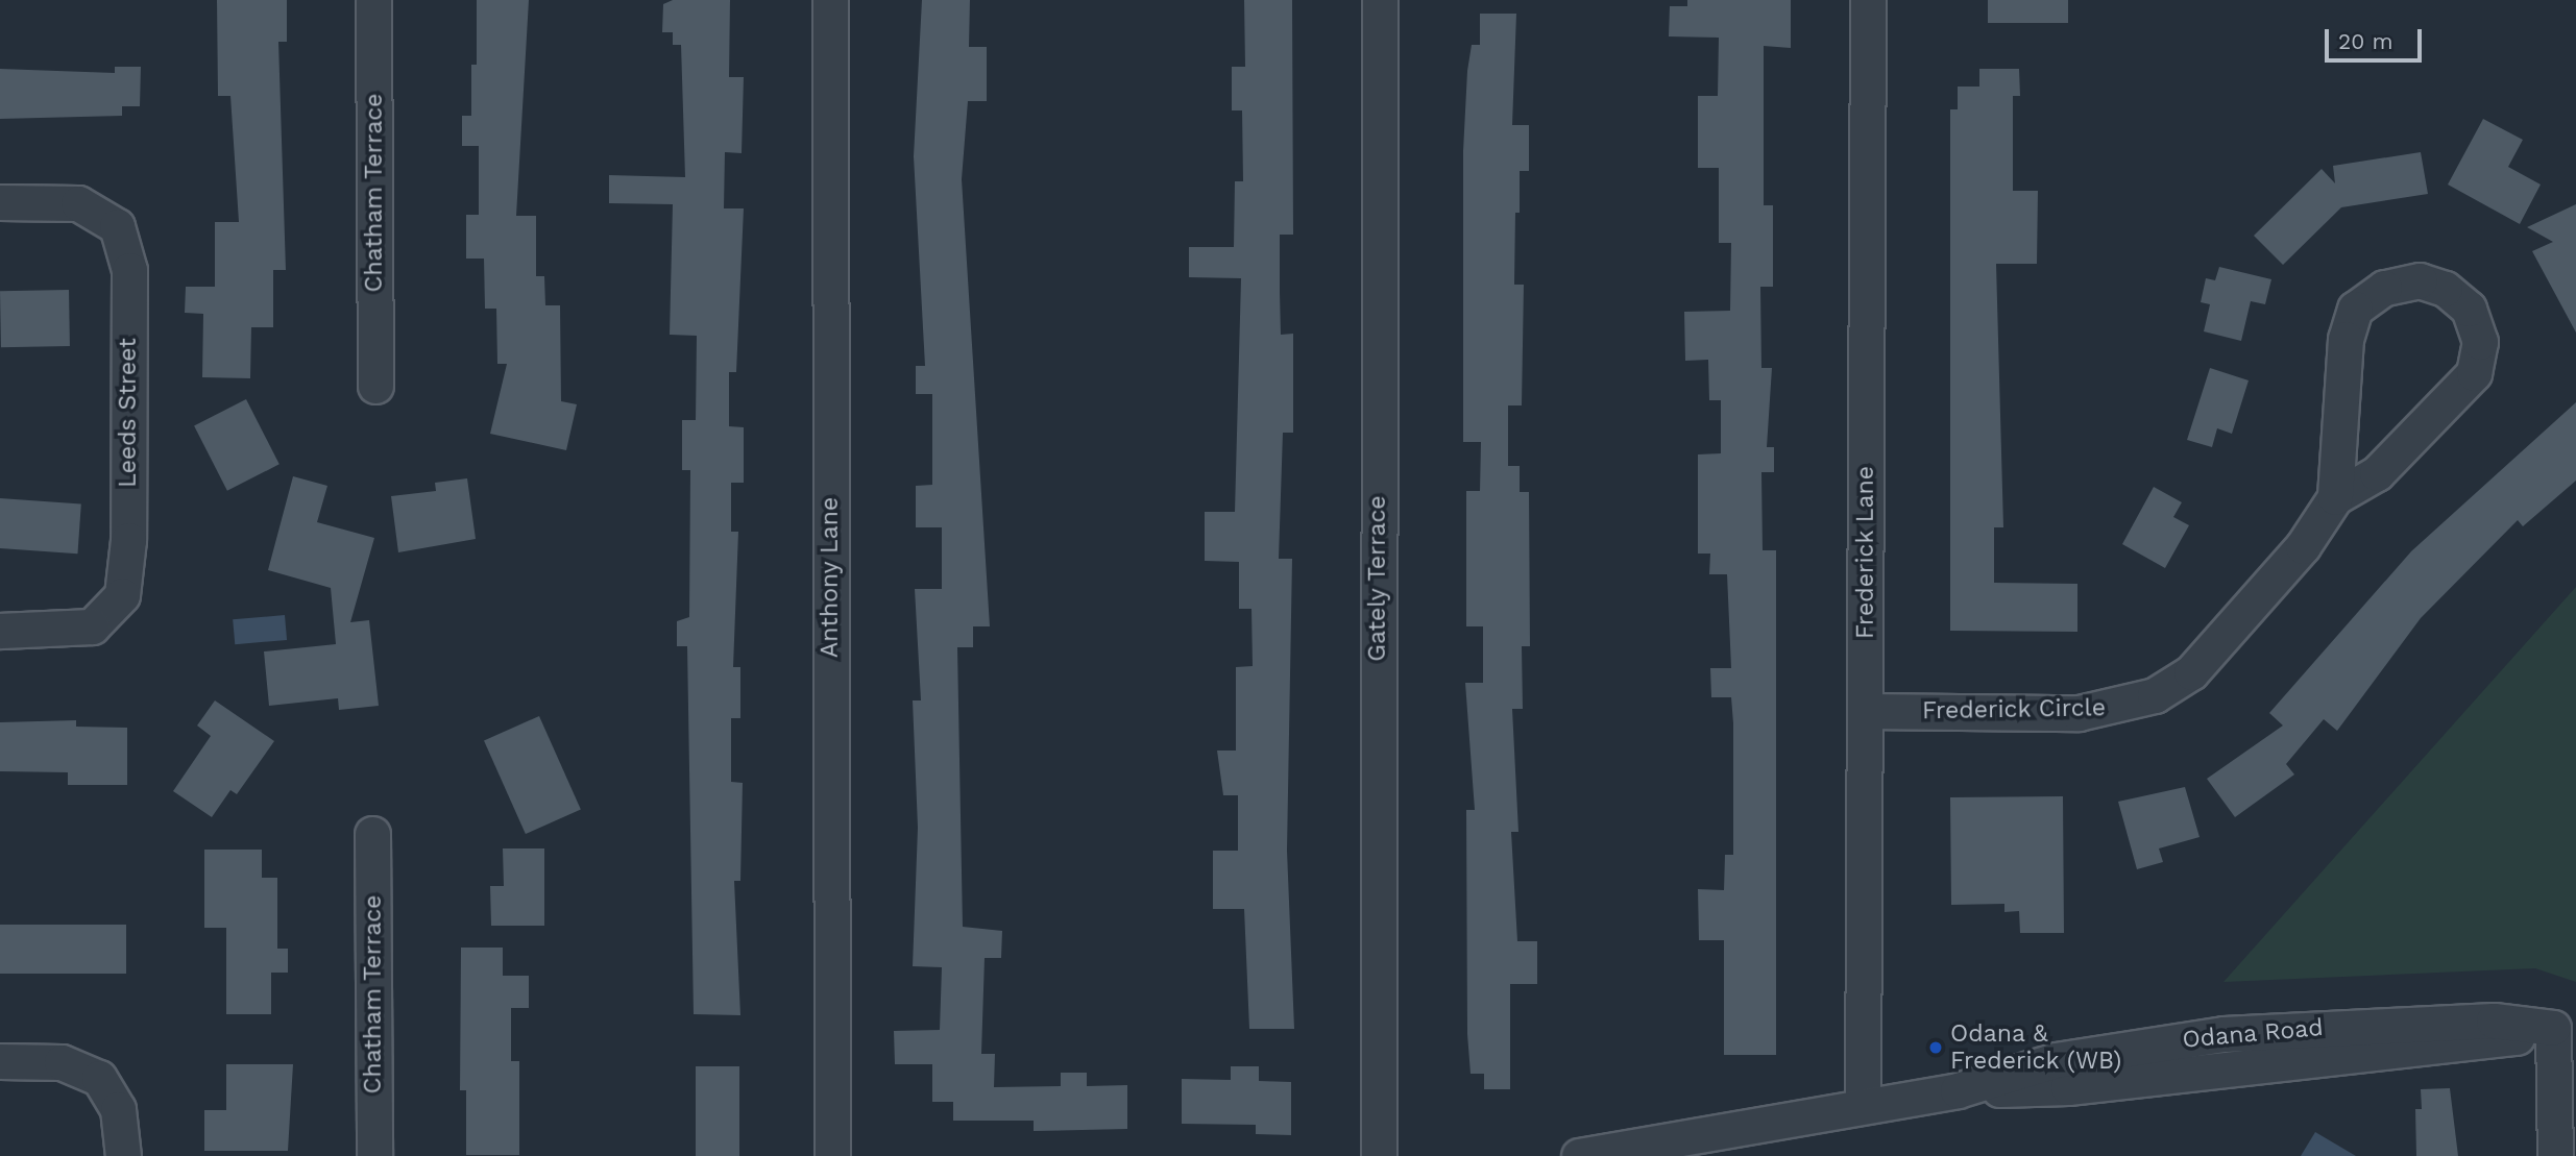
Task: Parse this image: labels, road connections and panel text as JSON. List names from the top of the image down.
{
  "streets": {
    "street": [
      "Chatham Terrace",
      "Leeds Street",
      "Frederick Lane",
      "Anthony Lane",
      "Gately Terrace",
      "Frederick Circle",
      "Odana Road"
    ]
  },
  "crossings": [
    ["Frederick Lane", "Frederick Circle"],
    ["Frederick Lane", "Odana Road"]
  ],
  "places": ["Odana & Frederick (WB)"],
  "scale_bar": "20 m"
}
